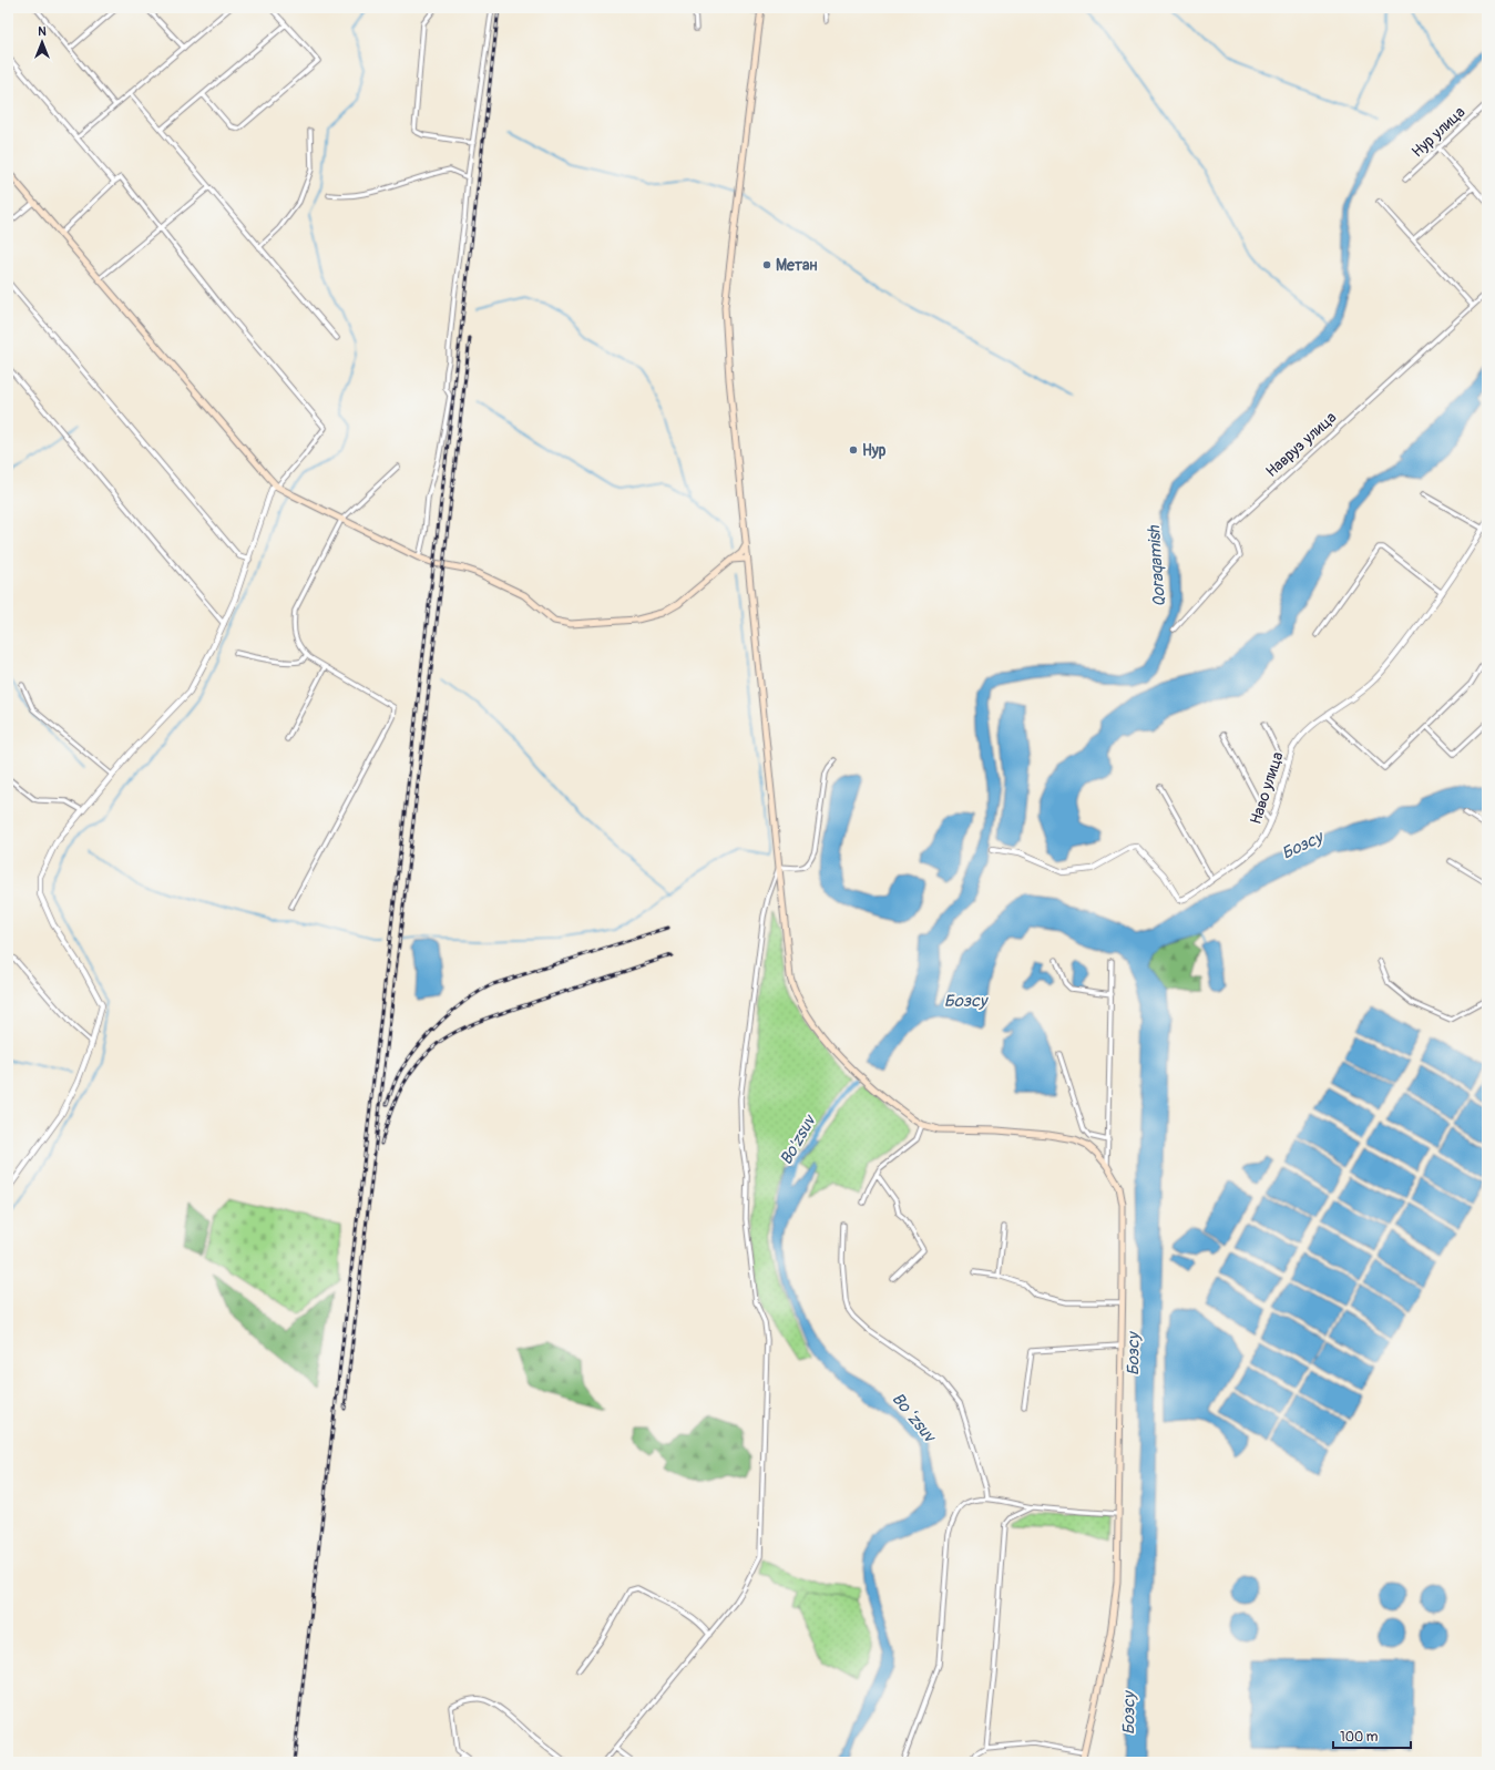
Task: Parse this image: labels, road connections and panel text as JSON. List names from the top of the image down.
{
  "streets": {
    "street": ["Нур улица", "Навруз улица", "Наво улица"]
  },
  "water": [
    "Qoraqamish",
    "Бозсу",
    "Bo'zsuv",
    "Boʻzsuv"
  ],
  "places": ["Метан", "Нур"],
  "scale_bar": "100 m",
  "north": "top"
}
